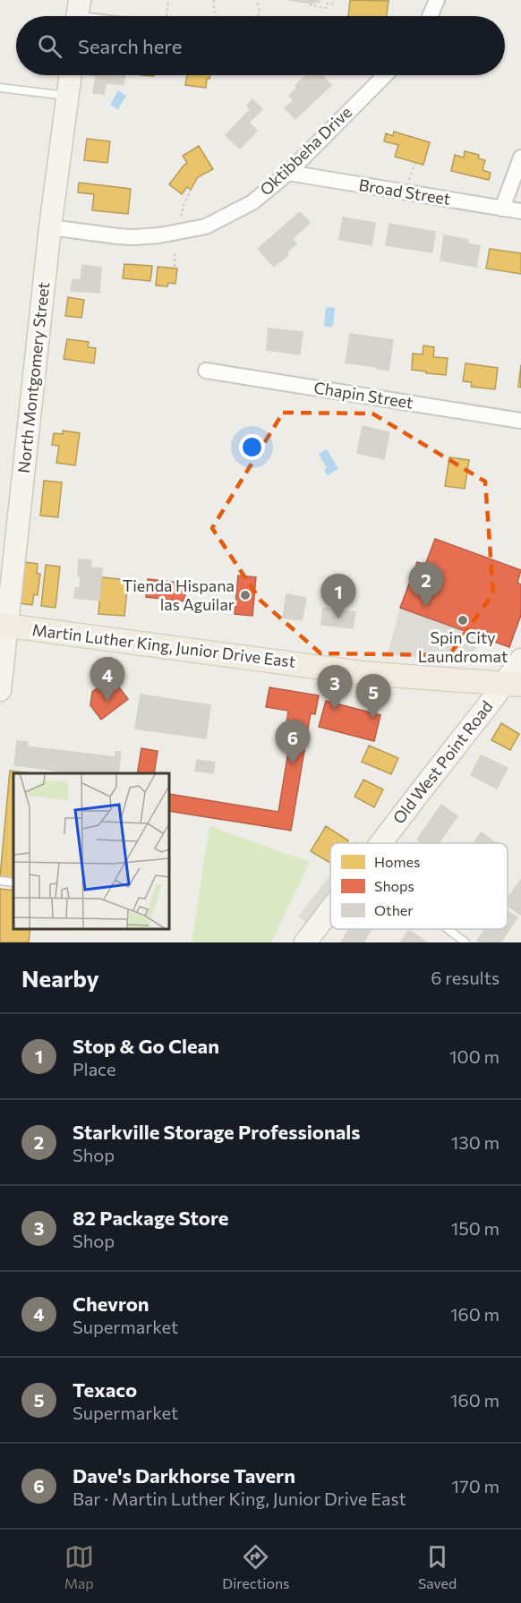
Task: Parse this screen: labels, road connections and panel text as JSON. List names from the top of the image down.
{
  "streets": {
    "main road": ["Martin Luther King, Junior Drive East"],
    "street": [
      "Oktibbeha Drive",
      "Broad Street",
      "North Montgomery Street",
      "Chapin Street",
      "Old West Point Road"
    ]
  },
  "crossings": [
    ["Oktibbeha Drive", "Broad Street"],
    ["Oktibbeha Drive", "North Montgomery Street"],
    ["North Montgomery Street", "Martin Luther King, Junior Drive East"],
    ["Martin Luther King, Junior Drive East", "Old West Point Road"]
  ],
  "places": ["Tienda Hispana las Aguilar", "Spin City Laundromat"],
  "legend": ["Homes", "Shops", "Other"],
  "page": {
    "search": "Search here",
    "pins": [
      "2",
      "1",
      "4",
      "3",
      "5",
      "6"
    ],
    "heading": ["Nearby", "6 results"],
    "list": [
      {
        "mark": "1",
        "name": "Stop & Go Clean",
        "note": "Place",
        "value": "100 m"
      },
      {
        "mark": "2",
        "name": "Starkville Storage Professionals",
        "note": "Shop",
        "value": "130 m"
      },
      {
        "mark": "3",
        "name": "82 Package Store",
        "note": "Shop",
        "value": "150 m"
      },
      {
        "mark": "4",
        "name": "Chevron",
        "note": "Supermarket",
        "value": "160 m"
      },
      {
        "mark": "5",
        "name": "Texaco",
        "note": "Supermarket",
        "value": "160 m"
      },
      {
        "mark": "6",
        "name": "Dave's Darkhorse Tavern",
        "note": "Bar · Martin Luther King, Junior Drive East",
        "value": "170 m"
      }
    ],
    "nav": ["Map", "Directions", "Saved"]
  }
}
